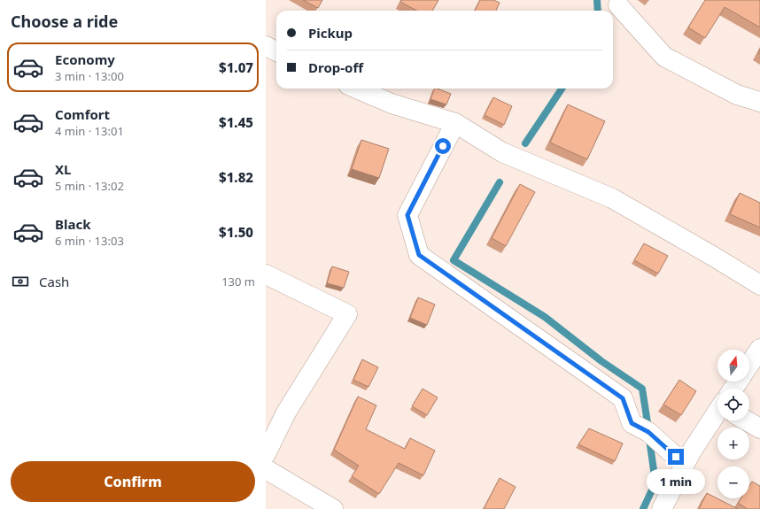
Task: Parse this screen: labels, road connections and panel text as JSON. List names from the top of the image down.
{
  "north": "top",
  "page": {
    "heading": "Choose a ride",
    "banner": ["Pickup", "Drop-off"],
    "list": [
      {
        "name": "Economy",
        "note": "3 min · 13:00",
        "value": "$1.07"
      },
      {
        "name": "Comfort",
        "note": "4 min · 13:01",
        "value": "$1.45"
      },
      {
        "name": "XL",
        "note": "5 min · 13:02",
        "value": "$1.82"
      },
      {
        "name": "Black",
        "note": "6 min · 13:03",
        "value": "$1.50"
      }
    ],
    "pay": ["Cash", "130 m"],
    "map_buttons": ["+", "−"],
    "buttons": "Confirm",
    "bubble": "1 min"
  }
}
